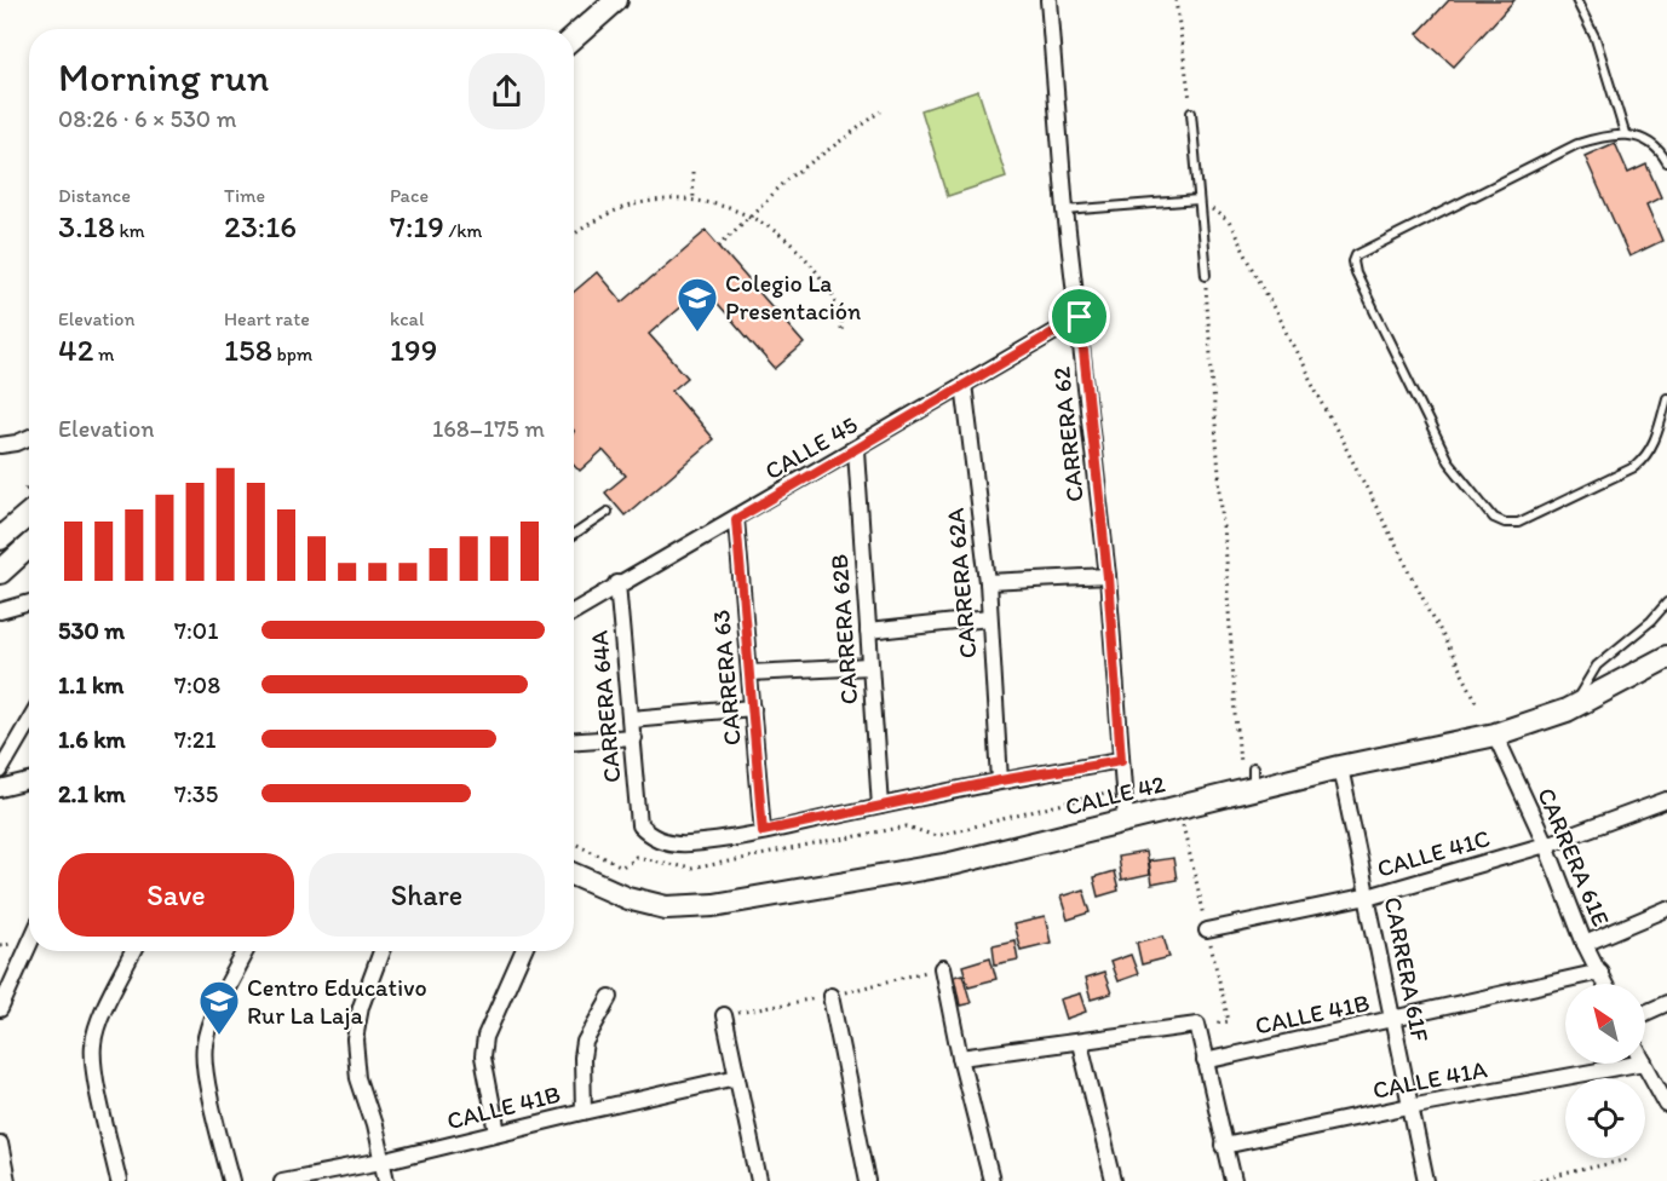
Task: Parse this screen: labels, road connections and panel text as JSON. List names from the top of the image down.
{
  "streets": {
    "street": [
      "CARRERA 62",
      "CALLE 45",
      "CARRERA 62A",
      "CARRERA 62B",
      "CARRERA 63",
      "CARRERA 64A",
      "CALLE 42",
      "CALLE 41C",
      "CARRERA 61E",
      "CARRERA 61F",
      "CALLE 41B",
      "CALLE 41A"
    ]
  },
  "crossings": [
    ["CARRERA 62", "CALLE 45"],
    ["CARRERA 62", "CALLE 42"],
    ["CALLE 45", "CARRERA 62A"],
    ["CALLE 45", "CARRERA 62B"],
    ["CALLE 45", "CARRERA 63"],
    ["CALLE 45", "CARRERA 64A"],
    ["CARRERA 62A", "CALLE 42"],
    ["CARRERA 62B", "CALLE 42"],
    ["CARRERA 63", "CALLE 42"],
    ["CARRERA 64A", "CALLE 42"],
    ["CALLE 42", "CARRERA 61E"],
    ["CALLE 42", "CARRERA 61F"],
    ["CALLE 41C", "CARRERA 61E"],
    ["CALLE 41C", "CARRERA 61F"],
    ["CARRERA 61E", "CALLE 41B"],
    ["CARRERA 61F", "CALLE 41B"],
    ["CARRERA 61F", "CALLE 41A"]
  ],
  "places": {
    "school or university": ["Colegio La Presentación", "Centro Educativo Rur La Laja"]
  },
  "north": "top left",
  "page": {
    "heading": ["Morning run", "08:26 · 6 × 530 m"],
    "stats": [
      ["Distance", "3.18 km"],
      ["Time", "23:16"],
      ["Pace", "7:19 /km"],
      ["Elevation", "42 m"],
      ["Heart rate", "158 bpm"],
      ["kcal", "199"]
    ],
    "chart": ["Elevation", "168–175 m"],
    "list": [
      {
        "name": "530 m",
        "note": "7:01"
      },
      {
        "name": "1.1 km",
        "note": "7:08"
      },
      {
        "name": "1.6 km",
        "note": "7:21"
      },
      {
        "name": "2.1 km",
        "note": "7:35"
      }
    ],
    "buttons": ["Save", "Share"]
  }
}
